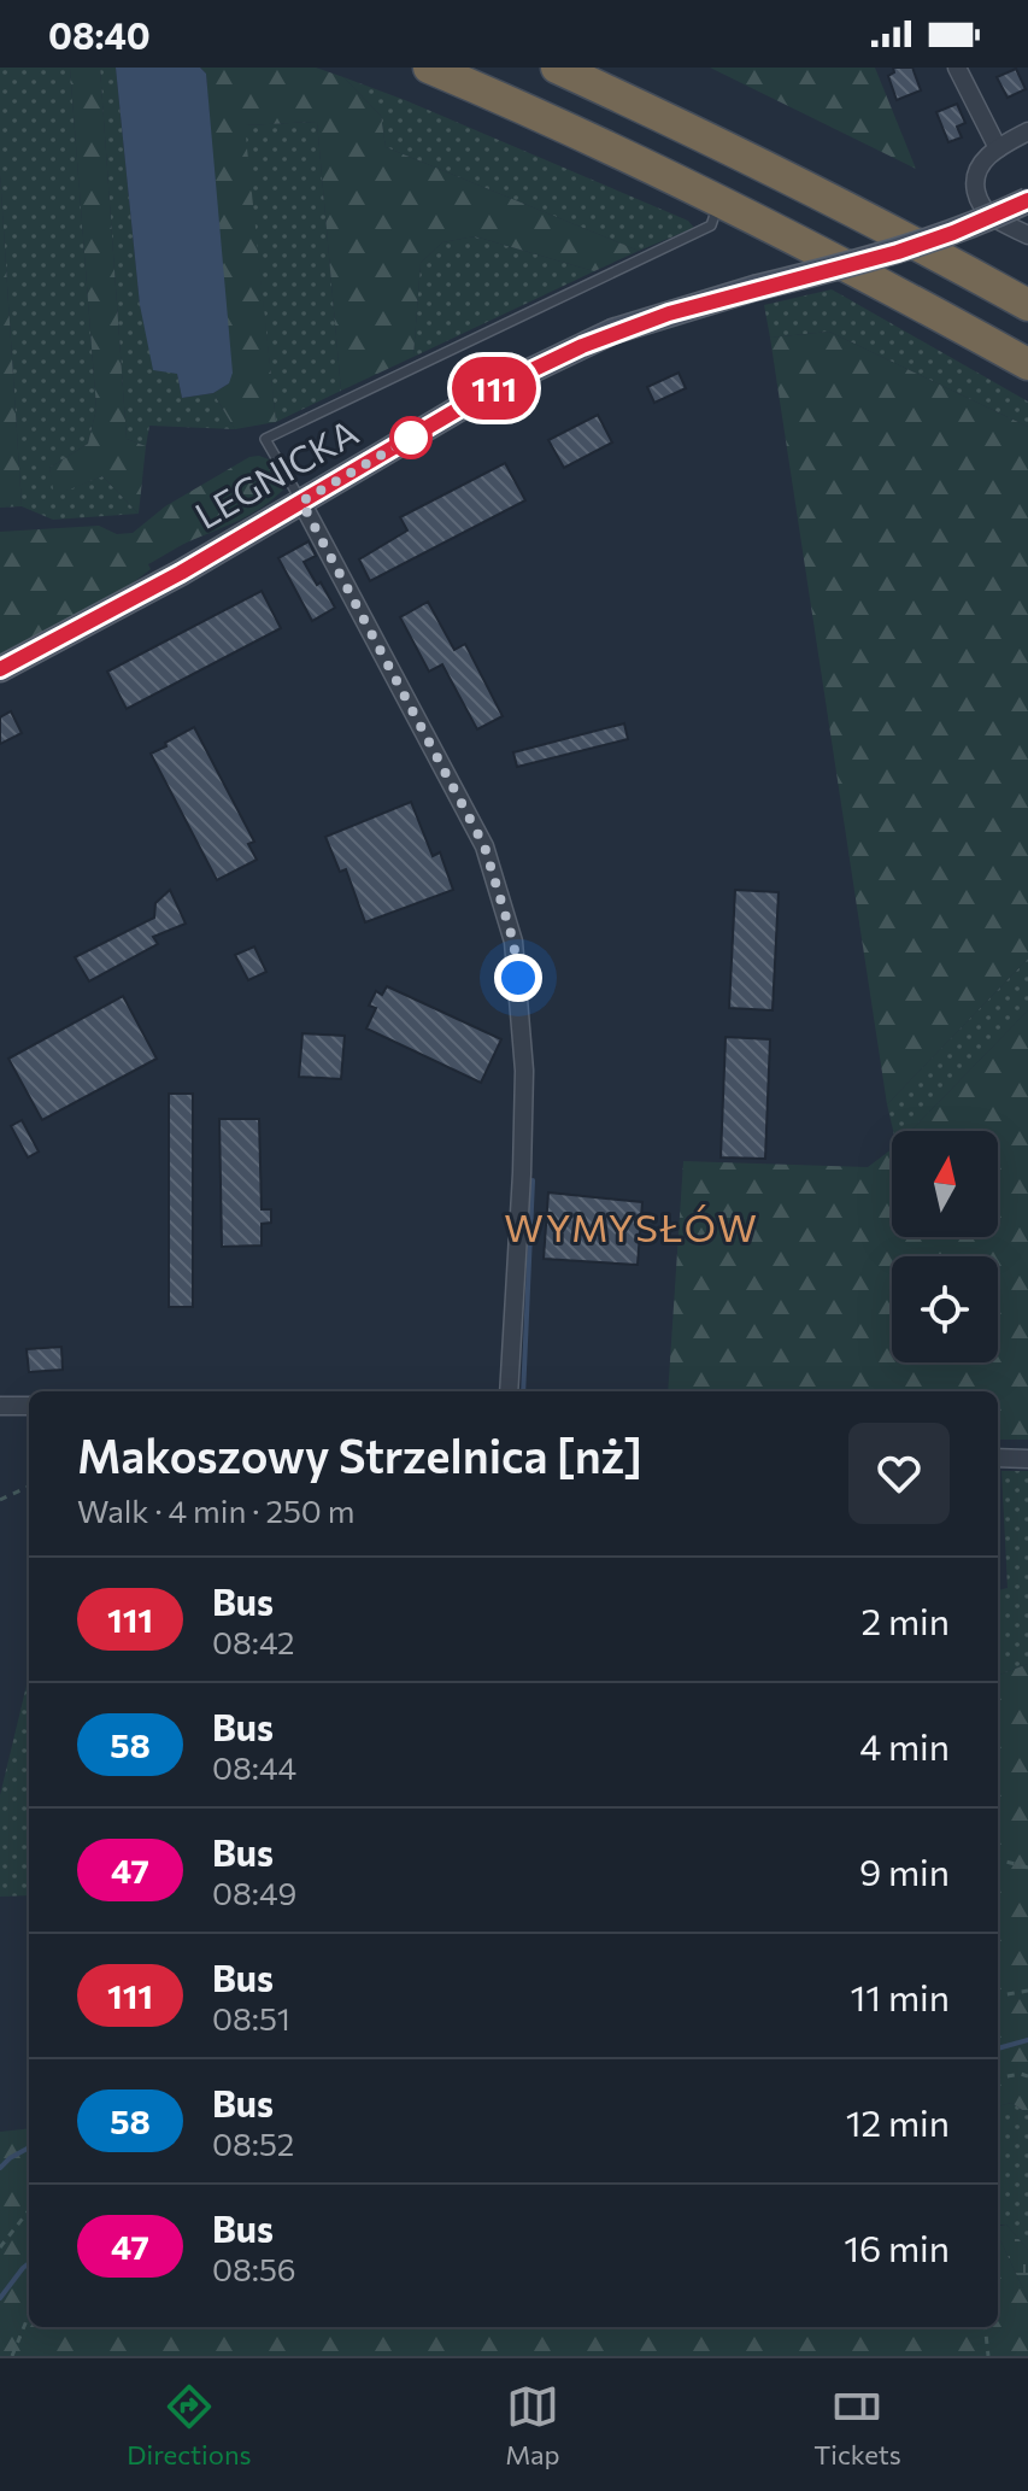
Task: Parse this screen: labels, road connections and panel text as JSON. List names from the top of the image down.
{
  "streets": {
    "main road": ["LEGNICKA"]
  },
  "districts": ["WYMYSŁÓW"],
  "lines": ["bus line 111"],
  "north": "top",
  "page": {
    "status": "08:40",
    "on_map": "111",
    "heading": ["Makoszowy Strzelnica [nż]", "Walk · 4 min · 250 m"],
    "list": [
      {
        "mark": "111",
        "name": "Bus",
        "note": "08:42",
        "value": "2 min"
      },
      {
        "mark": "58",
        "name": "Bus",
        "note": "08:44",
        "value": "4 min"
      },
      {
        "mark": "47",
        "name": "Bus",
        "note": "08:49",
        "value": "9 min"
      },
      {
        "mark": "111",
        "name": "Bus",
        "note": "08:51",
        "value": "11 min"
      },
      {
        "mark": "58",
        "name": "Bus",
        "note": "08:52",
        "value": "12 min"
      },
      {
        "mark": "47",
        "name": "Bus",
        "note": "08:56",
        "value": "16 min"
      }
    ],
    "tabs": ["Directions", "Map", "Tickets"]
  }
}
